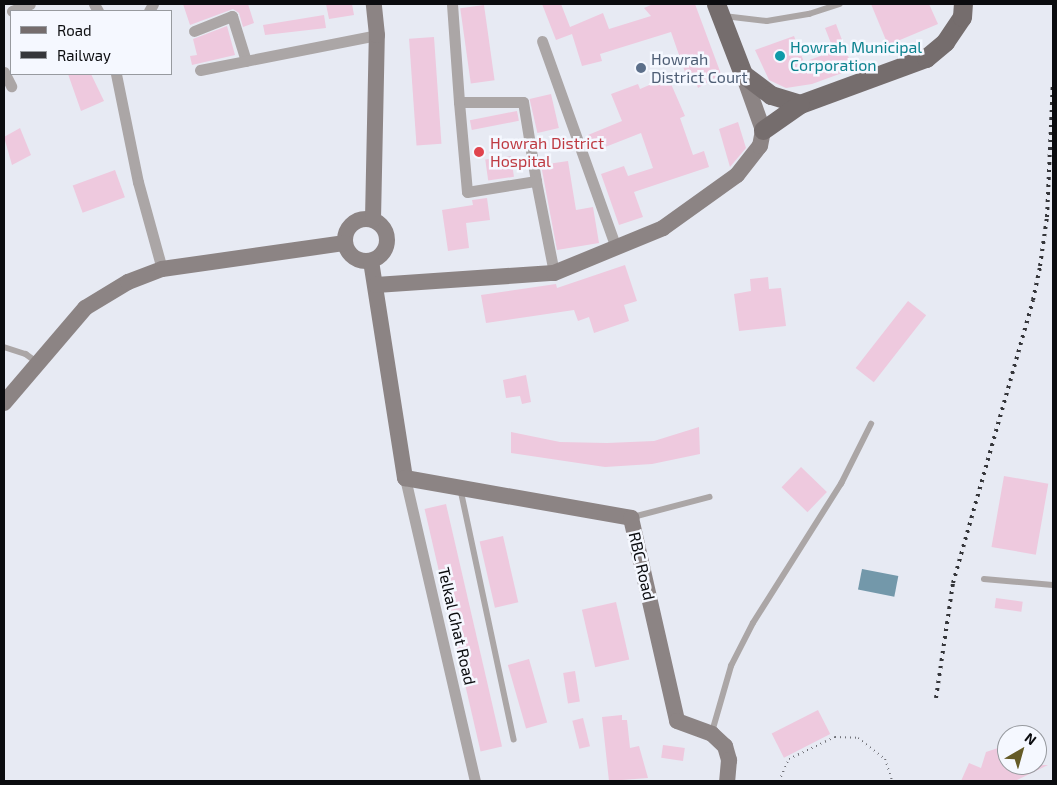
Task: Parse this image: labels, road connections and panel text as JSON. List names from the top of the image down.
{
  "streets": {
    "main road": ["RBC Road"],
    "street": ["Telkal Ghat Road"]
  },
  "crossings": [
    ["RBC Road", "Telkal Ghat Road"]
  ],
  "places": ["Howrah Municipal Corporation", "Howrah District Court", "Howrah District Hospital"],
  "legend": ["Road", "Railway"],
  "north": "top right"
}
